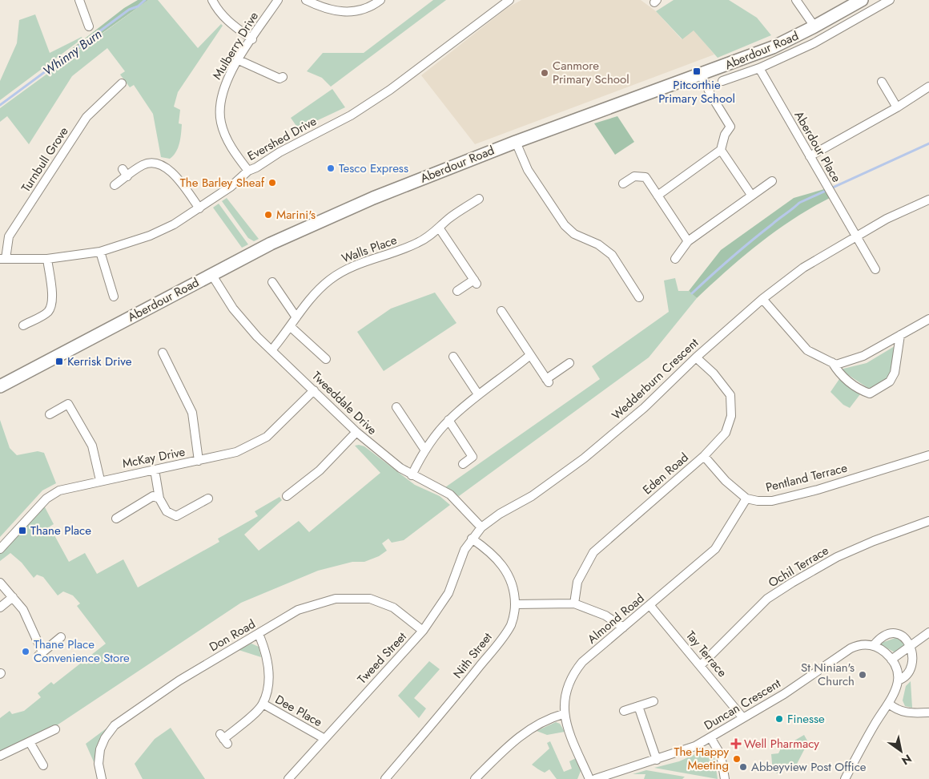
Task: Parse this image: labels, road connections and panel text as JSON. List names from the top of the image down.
{
  "streets": {
    "main road": ["Aberdour Road"],
    "street": [
      "Mulberry Drive",
      "Evershed Drive",
      "Aberdour Place",
      "Turnbull Grove",
      "Walls Place",
      "Wedderburn Crescent",
      "Tweeddale Drive",
      "McKay Drive",
      "Eden Road",
      "Pentland Terrace",
      "Ochil Terrace",
      "Almond Road",
      "Don Road",
      "Tay Terrace",
      "Nith Street",
      "Tweed Street",
      "Duncan Crescent",
      "Dee Place"
    ]
  },
  "crossings": [
    ["Mulberry Drive", "Evershed Drive"],
    ["Aberdour Road", "Aberdour Place"],
    ["Aberdour Road", "Tweeddale Drive"],
    ["Evershed Drive", "Turnbull Grove"],
    ["Aberdour Place", "Wedderburn Crescent"],
    ["Walls Place", "Tweeddale Drive"],
    ["Wedderburn Crescent", "Tweeddale Drive"],
    ["Wedderburn Crescent", "Eden Road"],
    ["Wedderburn Crescent", "Nith Street"],
    ["Wedderburn Crescent", "Tweed Street"],
    ["Tweeddale Drive", "McKay Drive"],
    ["Pentland Terrace", "Almond Road"],
    ["Ochil Terrace", "Tay Terrace"],
    ["Almond Road", "Tay Terrace"],
    ["Don Road", "Tweed Street"],
    ["Tay Terrace", "Duncan Crescent"],
    ["Nith Street", "Tweed Street"],
    ["Tweed Street", "Dee Place"]
  ],
  "water": ["Whinny Burn"],
  "places": {
    "transit": ["Pitcorthie Primary School", "Kerrisk Drive", "Thane Place"],
    "other": [
      "Canmore Primary School",
      "Tesco Express",
      "The Barley Sheaf",
      "Marini's",
      "Thane Place Convenience Store",
      "St Ninian's Church",
      "Finesse",
      "The Happy Meeting",
      "Abbeyview Post Office"
    ],
    "health": ["Well Pharmacy"]
  },
  "north": "bottom right"
}
